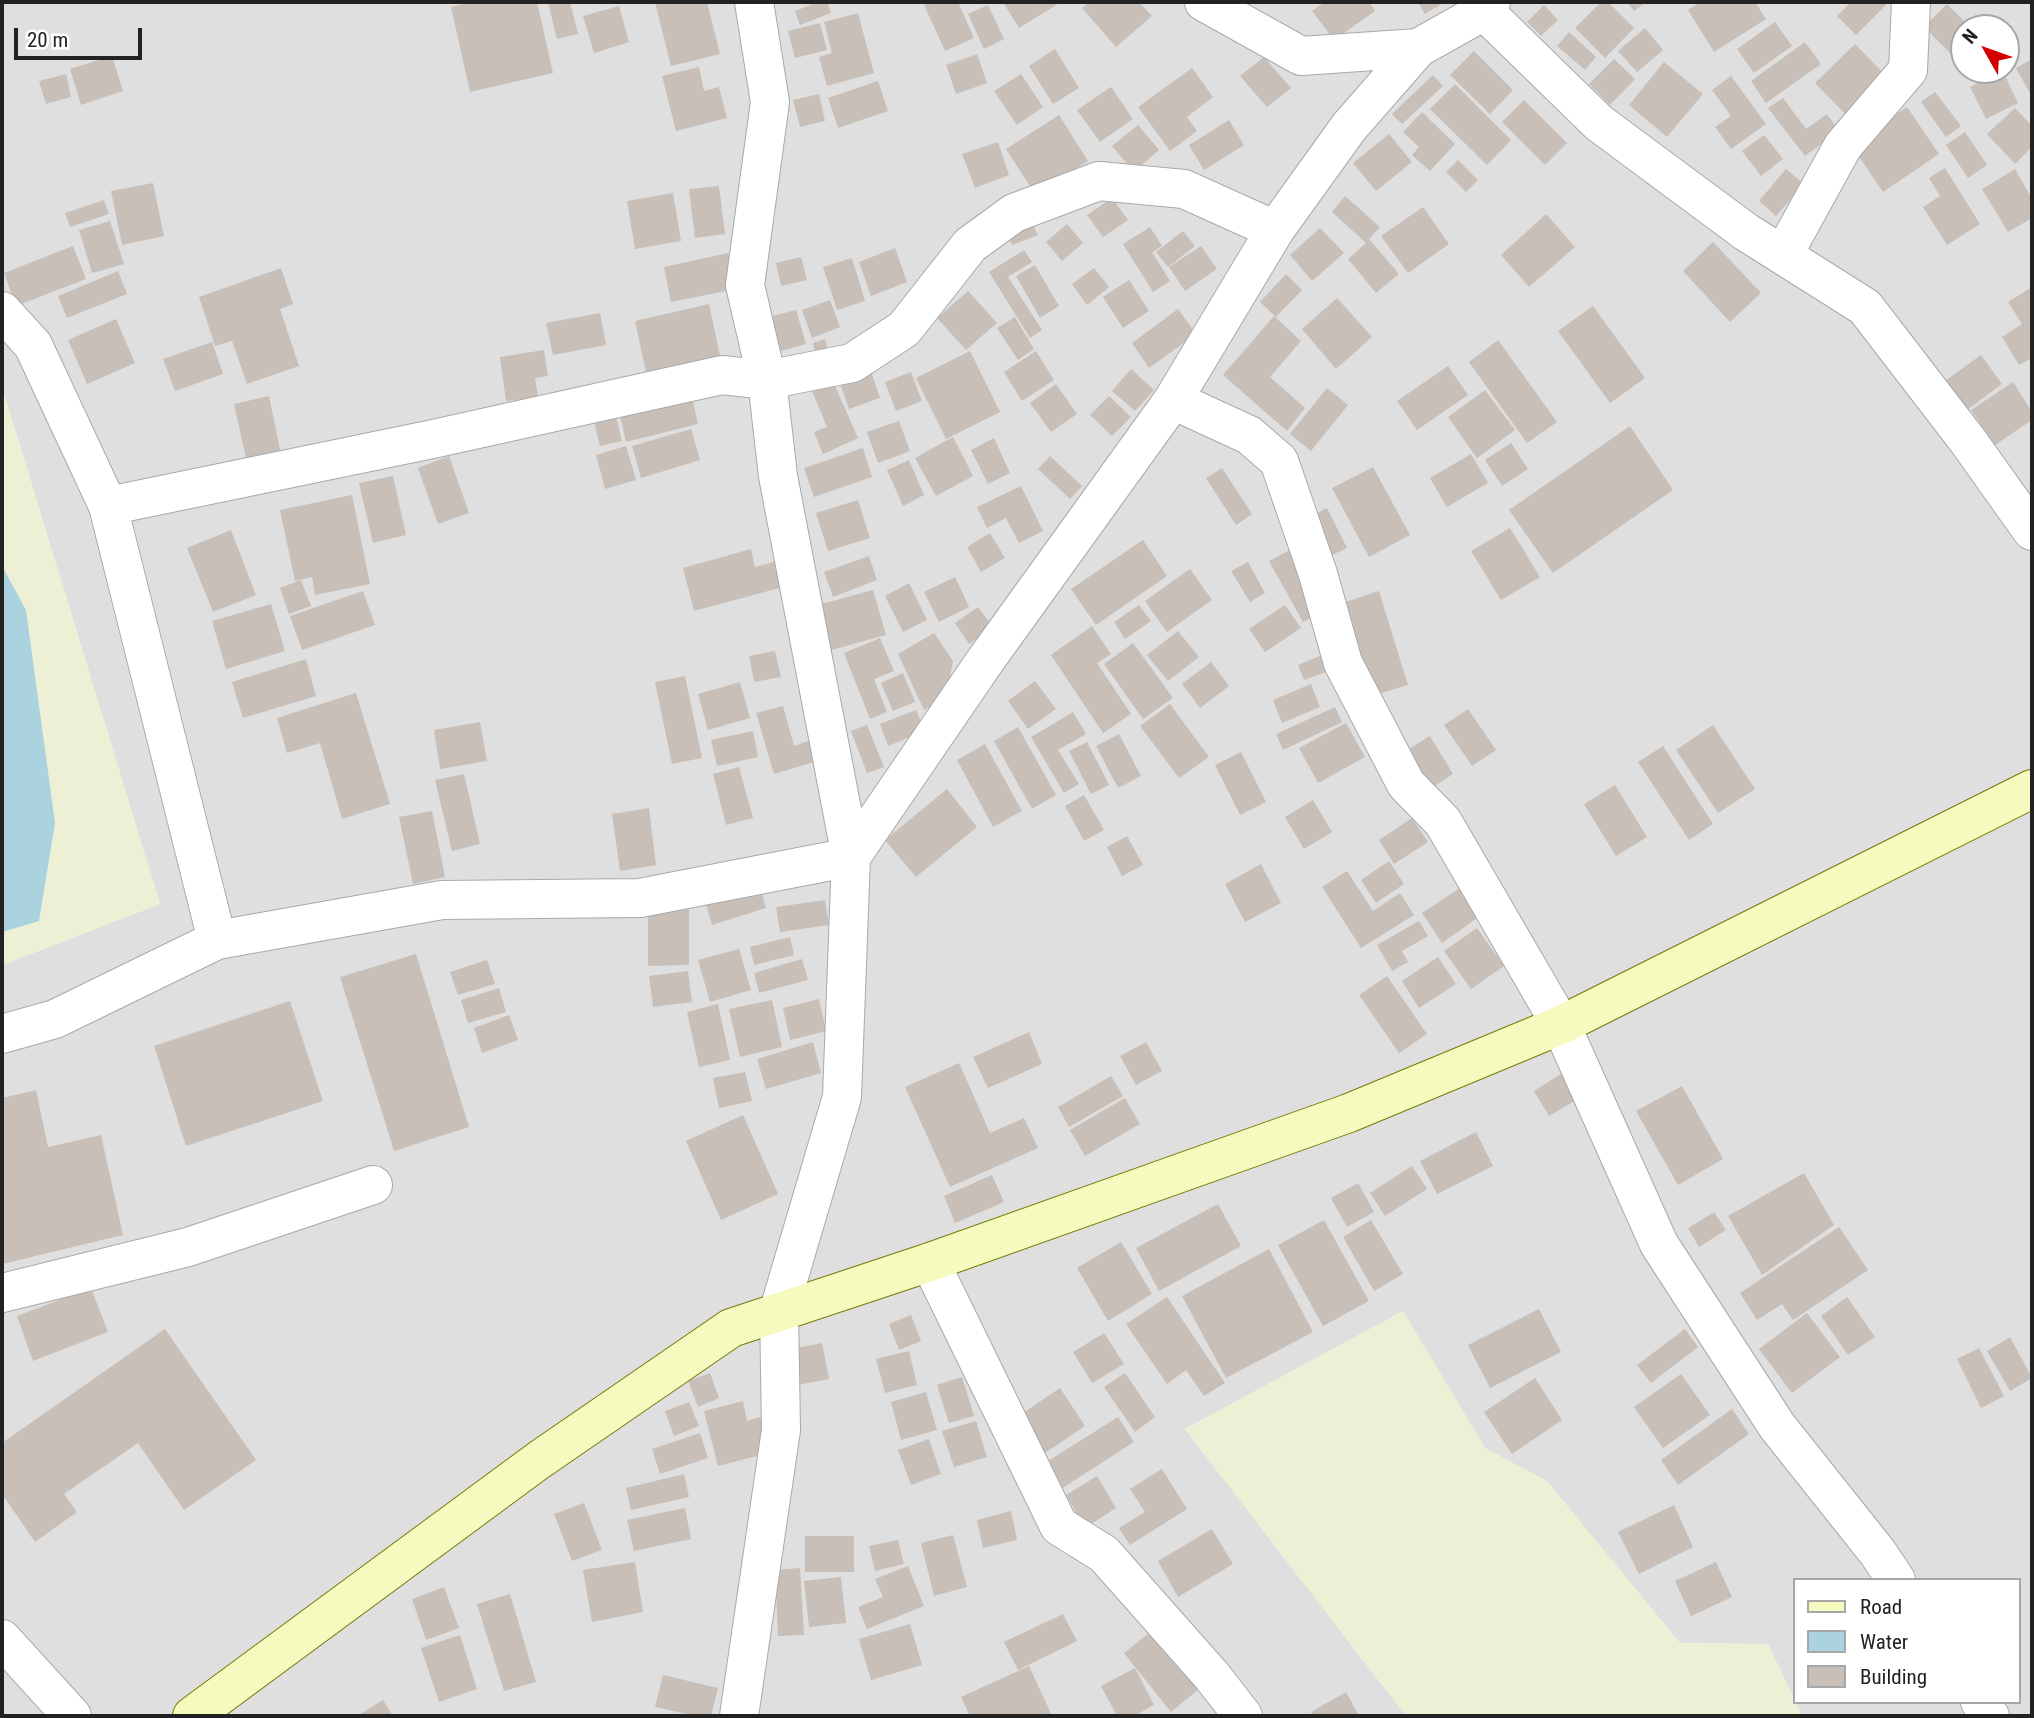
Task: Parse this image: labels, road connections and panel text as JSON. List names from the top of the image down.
{
  "legend": ["Road", "Water", "Building"],
  "scale_bar": "20 m",
  "north": "top left"
}
